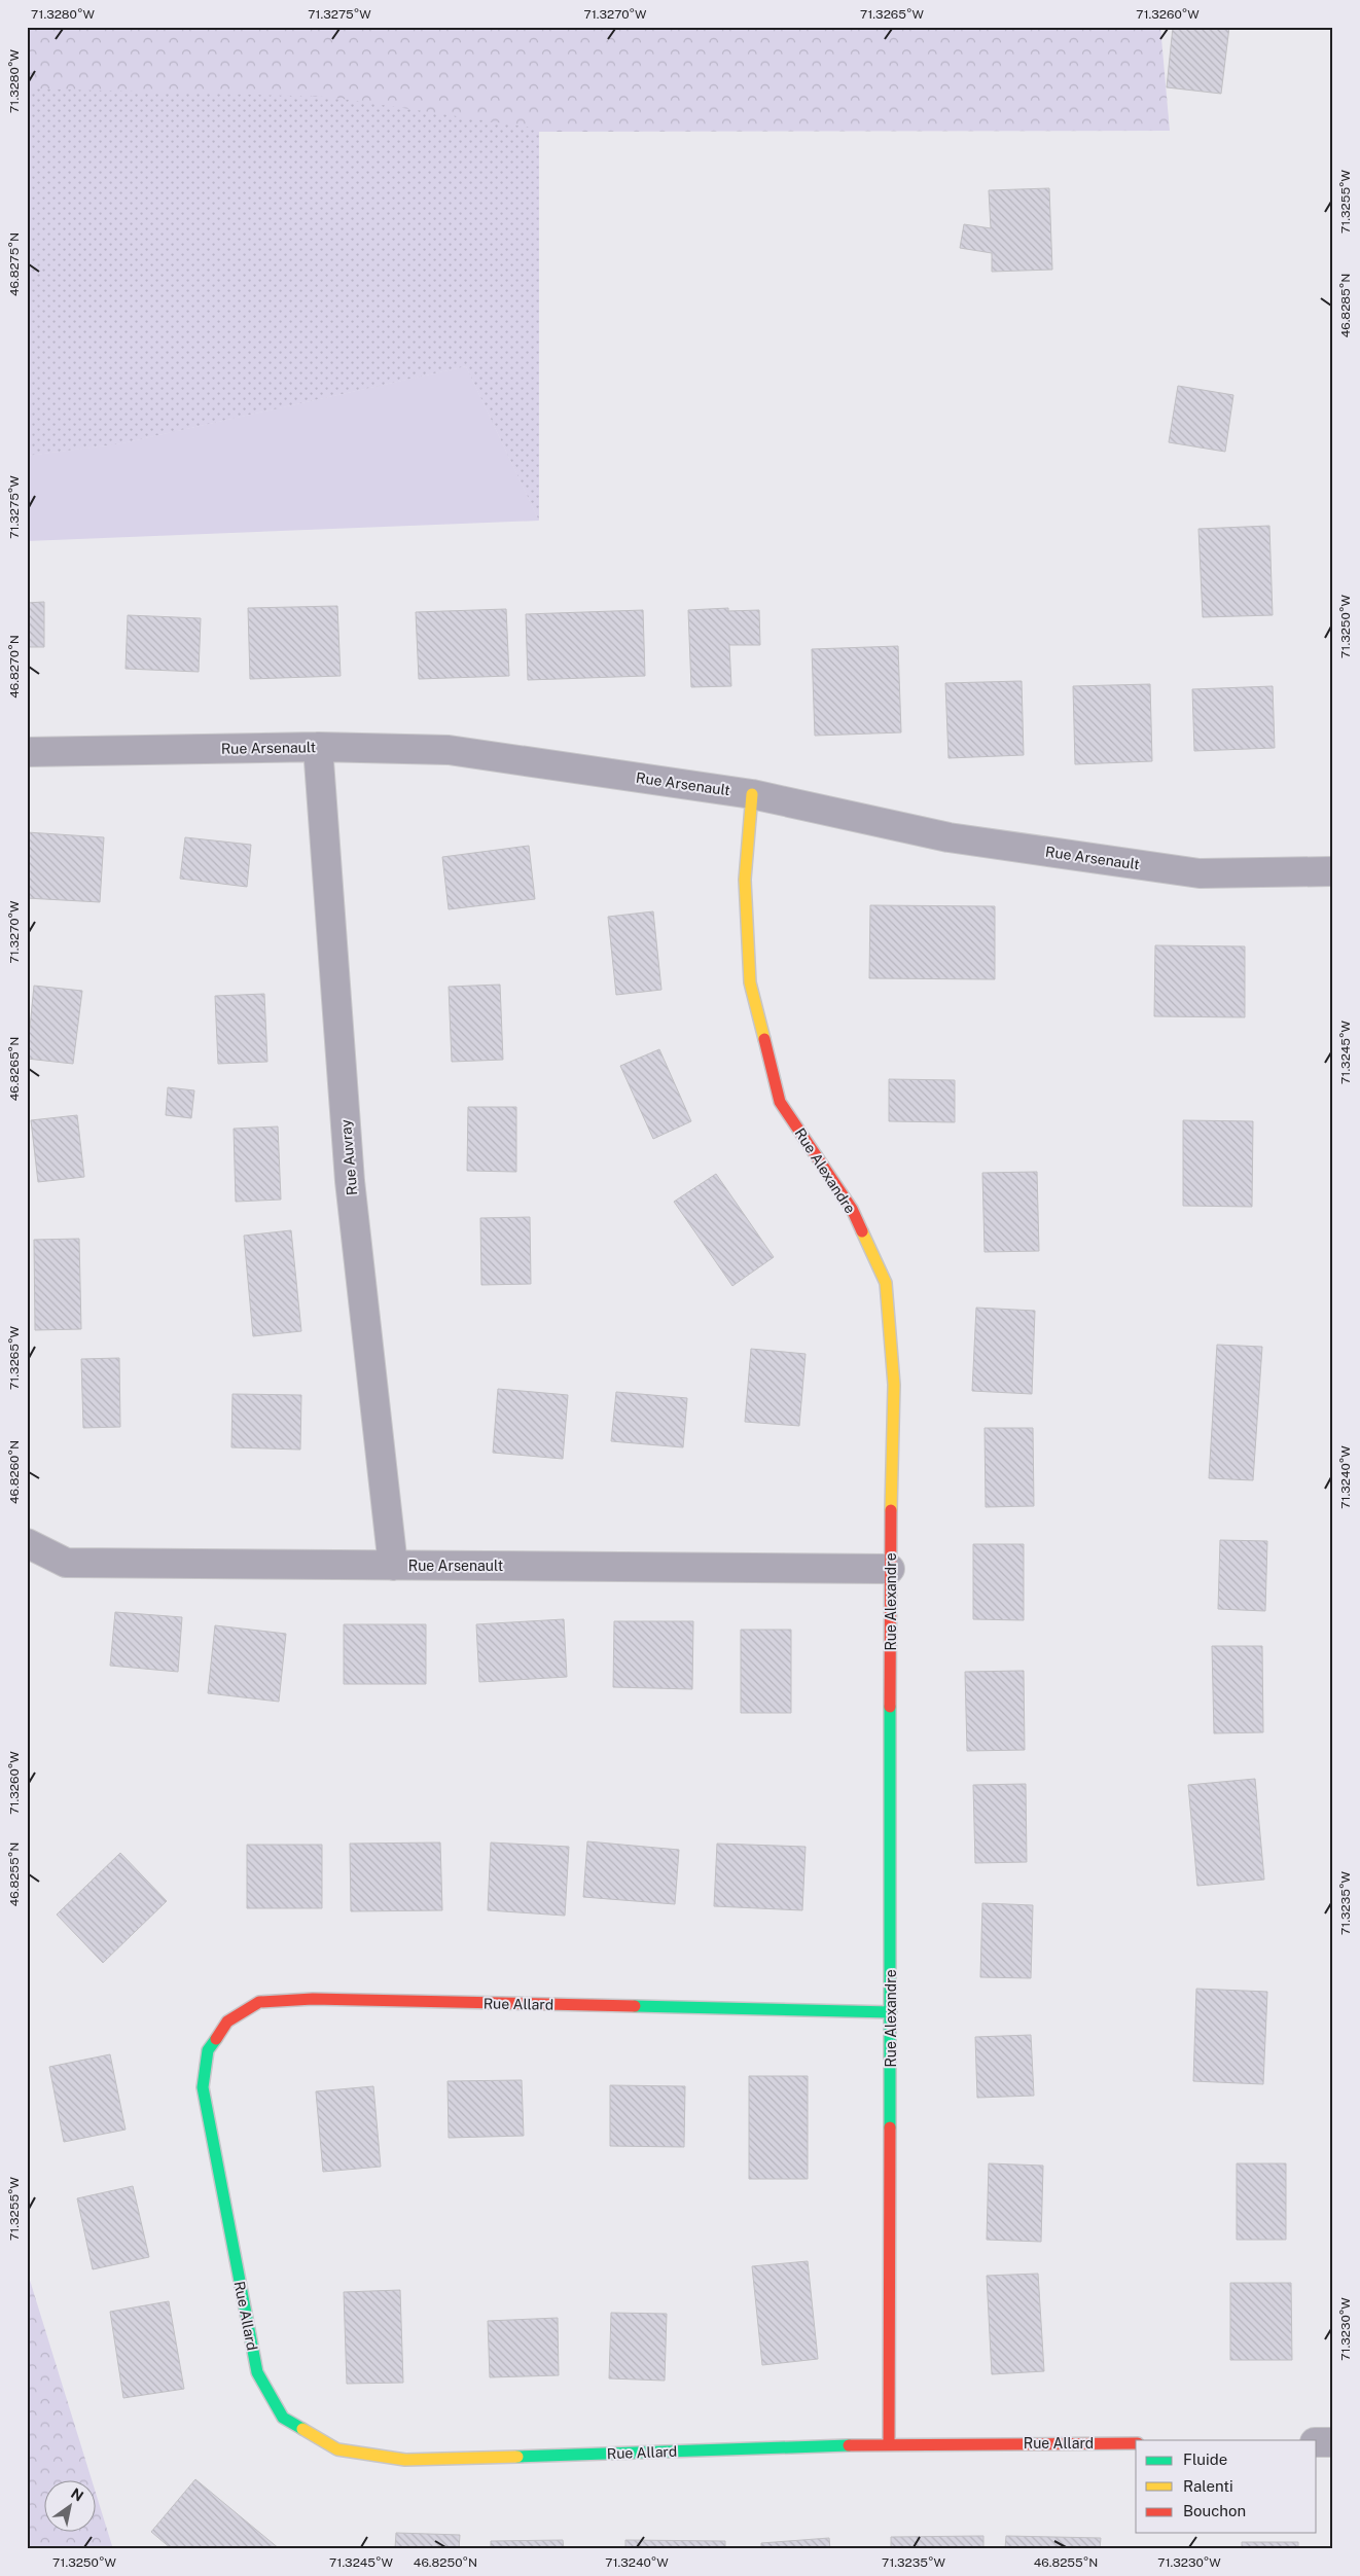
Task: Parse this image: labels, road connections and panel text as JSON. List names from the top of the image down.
{
  "streets": {
    "street": [
      "Rue Arsenault",
      "Rue Auvray",
      "Rue Alexandre",
      "Rue Allard"
    ]
  },
  "crossings": [
    ["Rue Arsenault", "Rue Auvray"],
    ["Rue Arsenault", "Rue Alexandre"],
    ["Rue Alexandre", "Rue Allard"]
  ],
  "legend": ["Fluide", "Ralenti", "Bouchon"],
  "north": "top right",
  "coordinates": [
    "71.3280°W",
    "71.3275°W",
    "71.3270°W",
    "71.3265°W",
    "71.3260°W",
    "71.3255°W",
    "46.8275°N",
    "46.8285°N",
    "71.3250°W",
    "46.8270°N",
    "71.3245°W",
    "46.8265°N",
    "46.8260°N",
    "71.3240°W",
    "46.8255°N",
    "71.3235°W",
    "71.3230°W",
    "46.8250°N"
  ]
}
